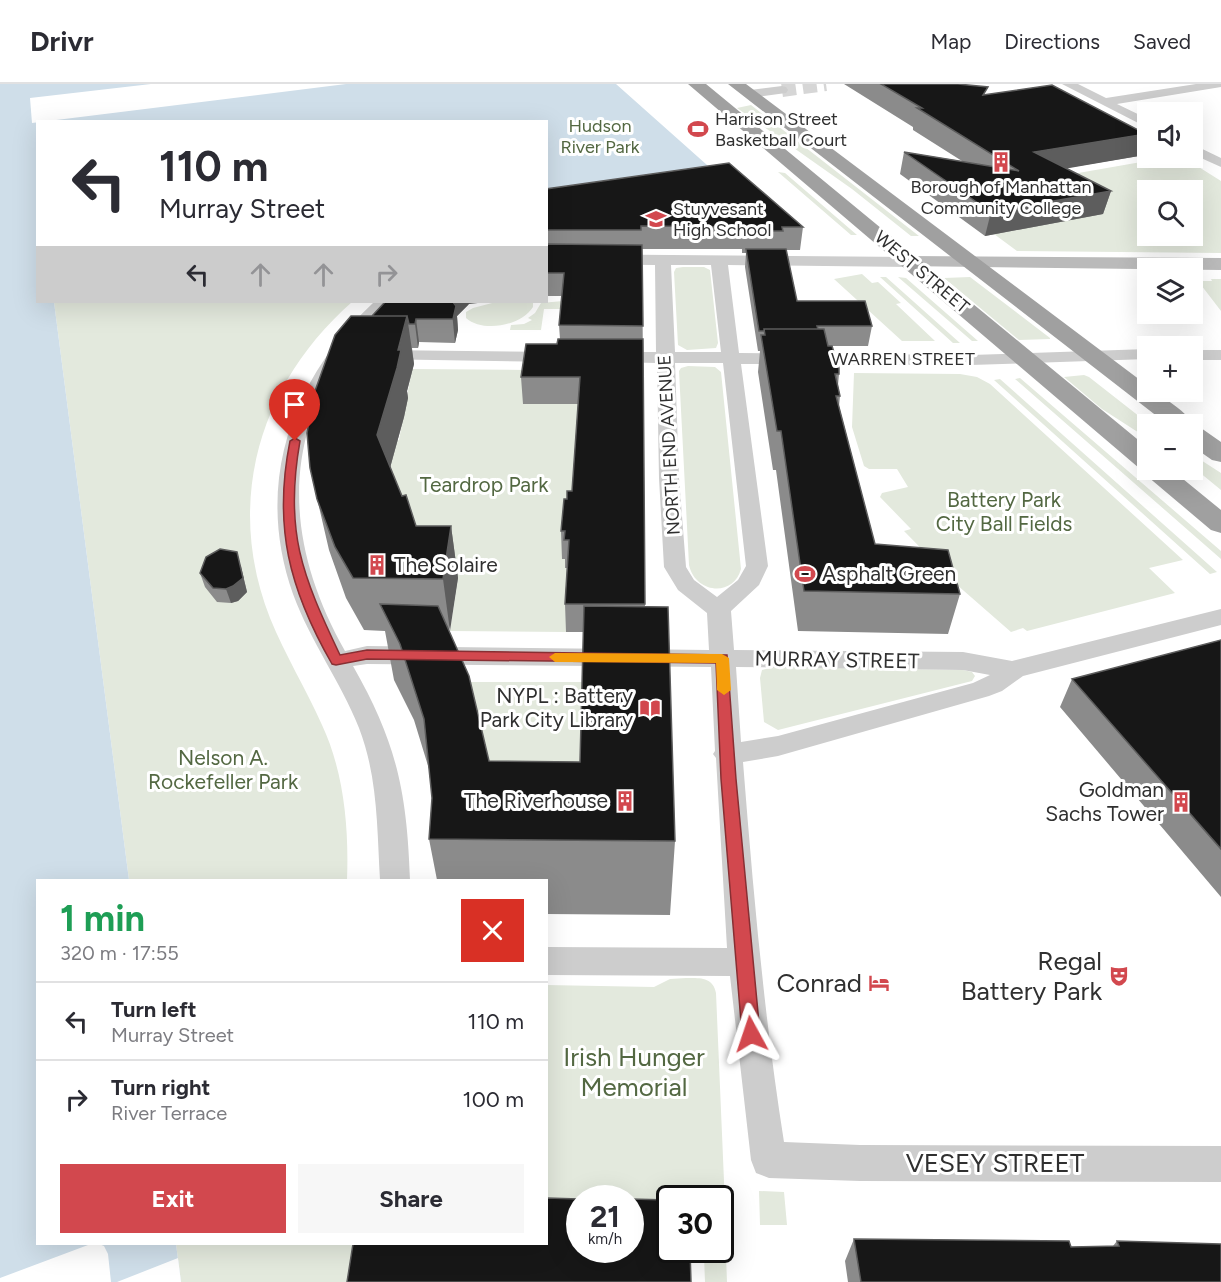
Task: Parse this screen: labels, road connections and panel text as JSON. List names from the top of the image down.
{
  "streets": {
    "highway": ["WEST STREET"],
    "street": [
      "WARREN STREET",
      "NORTH END AVENUE",
      "MURRAY STREET",
      "VESEY STREET"
    ]
  },
  "crossings": [
    ["WEST STREET", "WARREN STREET"],
    ["WARREN STREET", "NORTH END AVENUE"]
  ],
  "parks": [
    "Hudson River Park",
    "Teardrop Park",
    "Battery Park City Ball Fields",
    "Nelson A. Rockefeller Park",
    "Irish Hunger Memorial"
  ],
  "places": {
    "sports": ["Harrison Street Basketball Court", "Asphalt Green"],
    "building": [
      "Borough of Manhattan Community College",
      "The Solaire",
      "The Riverhouse",
      "Goldman Sachs Tower"
    ],
    "school or university": ["Stuyvesant High School"],
    "library": ["NYPL : Battery Park City Library"],
    "theatre": ["Regal Battery Park"],
    "hotel": ["Conrad"]
  },
  "page": {
    "header": "Drivr",
    "nav": ["Map", "Directions", "Saved"],
    "map_buttons": ["+", "−"],
    "turn": ["110 m", "Murray Street"],
    "heading": ["1 min", "320 m · 17:55"],
    "list": [
      {
        "name": "Turn left",
        "note": "Murray Street",
        "value": "110 m"
      },
      {
        "name": "Turn right",
        "note": "River Terrace",
        "value": "100 m"
      }
    ],
    "buttons": ["Exit", "Share"],
    "speed": "21 km/h",
    "limit": "30"
  }
}
